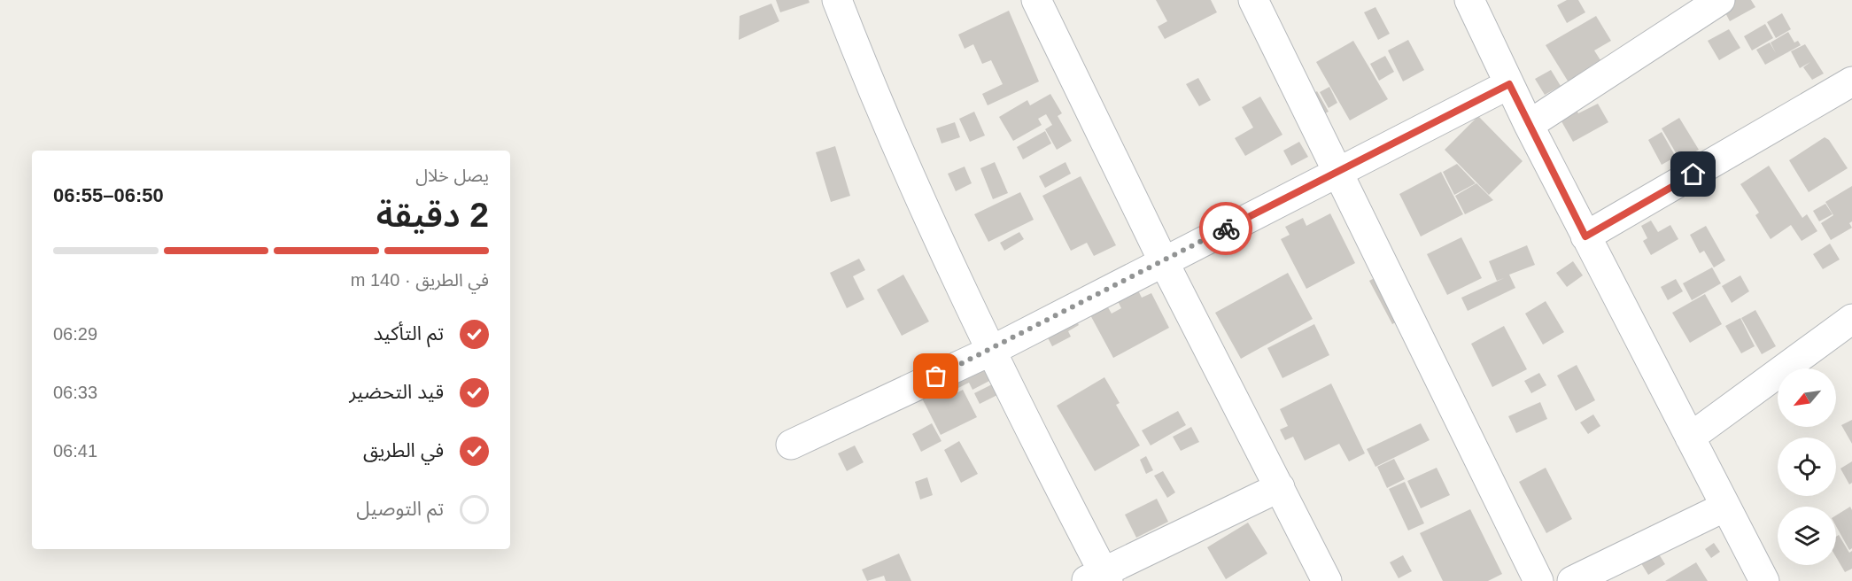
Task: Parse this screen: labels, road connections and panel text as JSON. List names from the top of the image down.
{
  "north": "bottom left",
  "page": {
    "heading": ["2 دقيقة", "يصل خلال", "06:50–06:55"],
    "bar": "في الطريق · 140 m",
    "list": [
      ["تم التأكيد", "06:29"],
      ["قيد التحضير", "06:33"],
      ["في الطريق", "06:41"],
      "تم التوصيل"
    ]
  }
}
